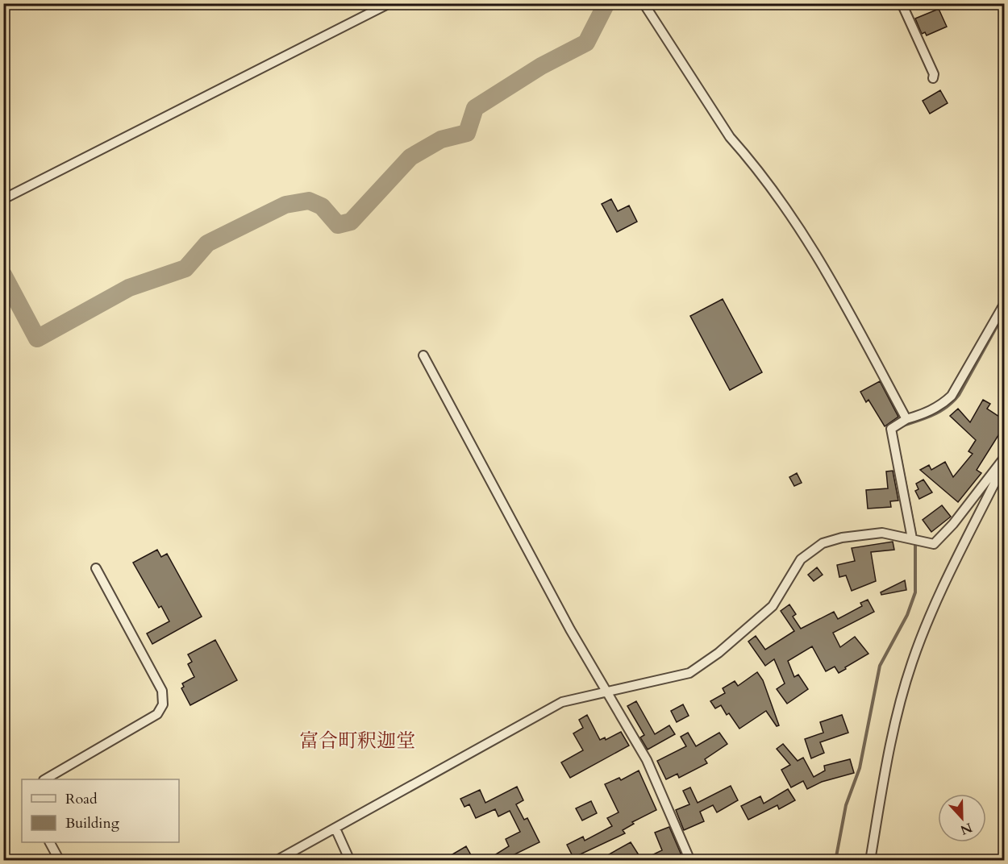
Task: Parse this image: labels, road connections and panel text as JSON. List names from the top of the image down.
{
  "districts": ["富合町釈迦堂"],
  "legend": ["Road", "Building"],
  "north": "bottom"
}
